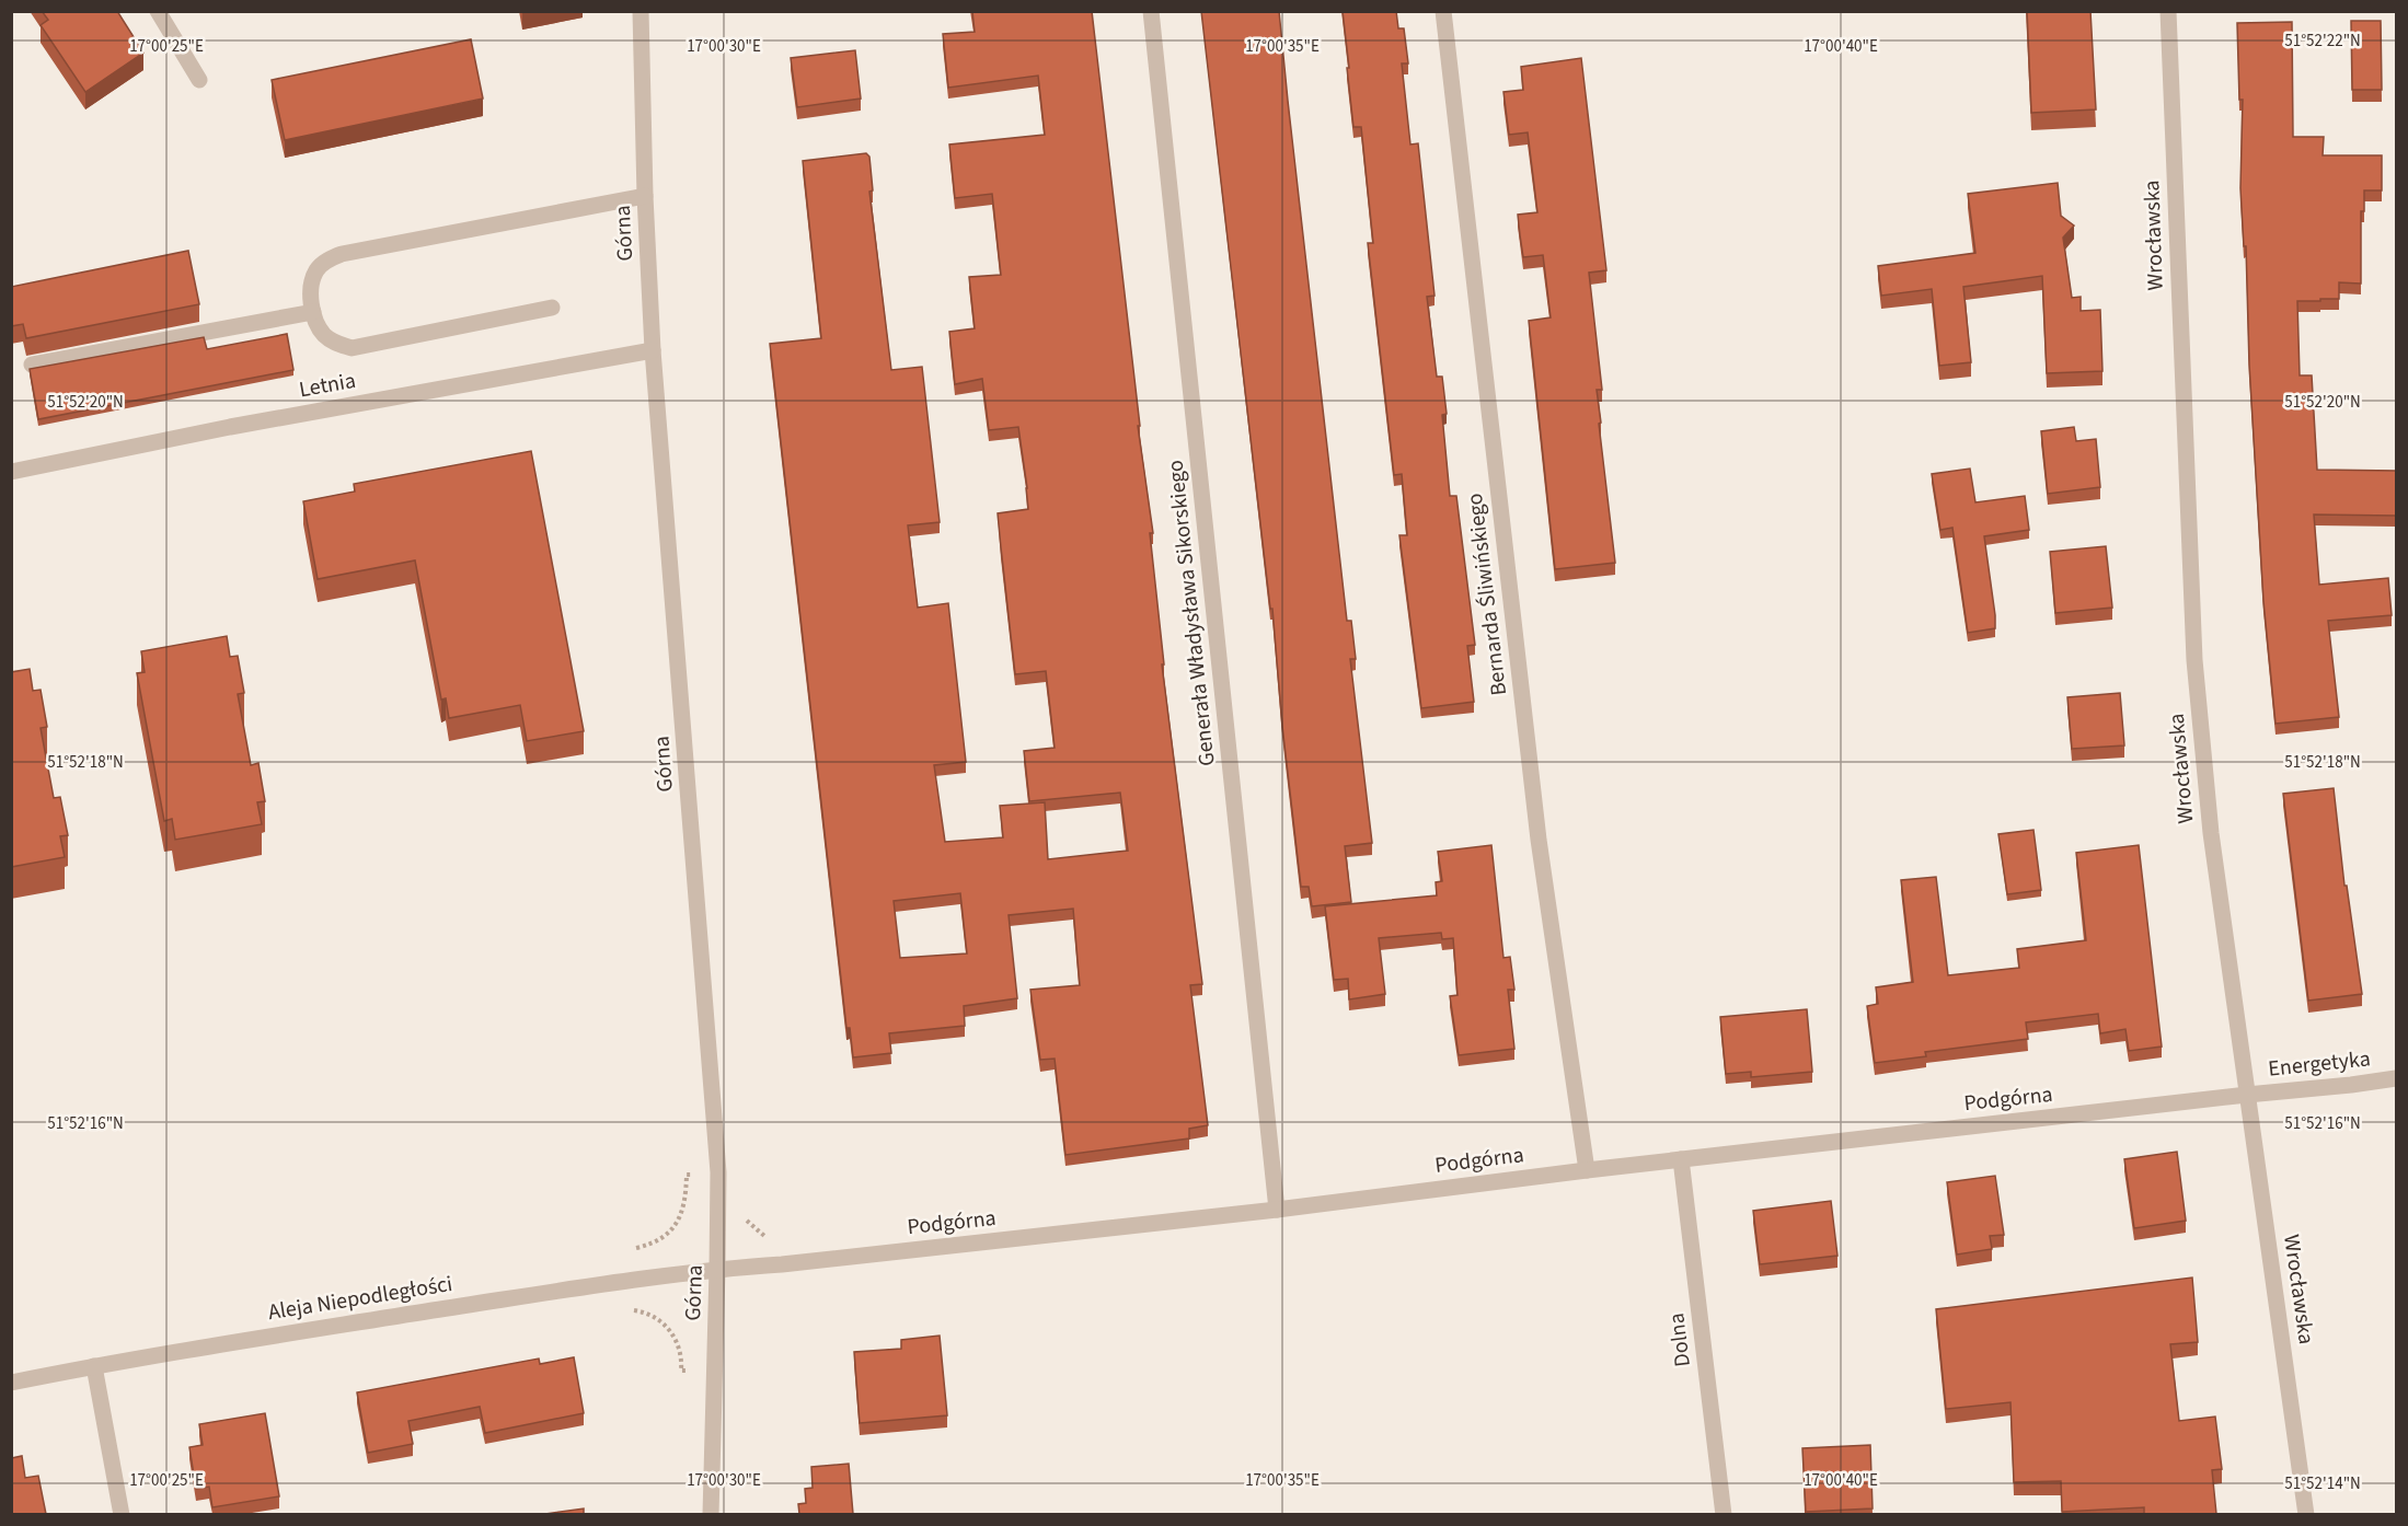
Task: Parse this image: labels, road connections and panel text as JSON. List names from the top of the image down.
{
  "streets": {
    "street": [
      "Górna",
      "Wrocławska",
      "Letnia",
      "Bernarda Śliwińskiego",
      "Generała Władysława Sikorskiego",
      "Energetyka",
      "Podgórna",
      "Aleja Niepodległości",
      "Dolna"
    ]
  },
  "crossings": [
    ["Górna", "Letnia"],
    ["Górna", "Podgórna"],
    ["Górna", "Aleja Niepodległości"],
    ["Wrocławska", "Energetyka"],
    ["Wrocławska", "Podgórna"],
    ["Bernarda Śliwińskiego", "Podgórna"],
    ["Generała Władysława Sikorskiego", "Podgórna"],
    ["Energetyka", "Podgórna"],
    ["Podgórna", "Aleja Niepodległości"],
    ["Podgórna", "Dolna"]
  ],
  "coordinates": [
    "51°52'22\"N",
    "17°00'25\"E",
    "17°00'30\"E",
    "17°00'35\"E",
    "17°00'40\"E",
    "51°52'20\"N",
    "51°52'18\"N",
    "51°52'16\"N",
    "51°52'14\"N"
  ]
}
